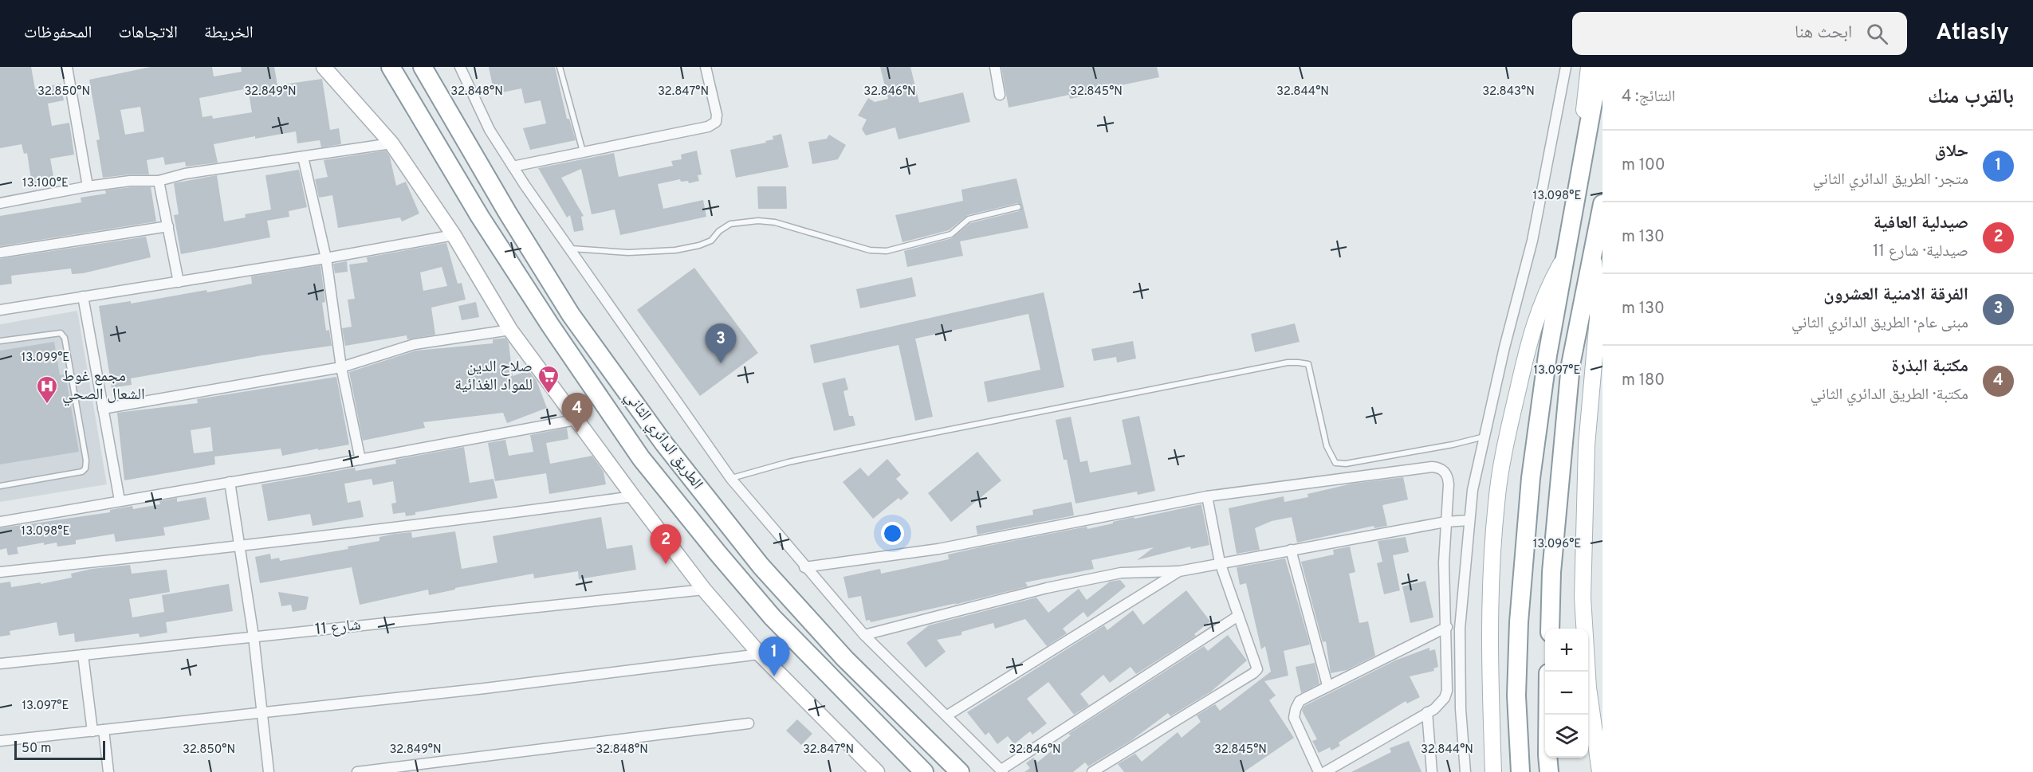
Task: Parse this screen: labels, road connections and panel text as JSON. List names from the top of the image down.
{
  "streets": {
    "highway": ["الطريق الدائري الثاني"],
    "street": ["شارع 11"]
  },
  "places": {
    "supermarket": ["صلاح الدين للمواد الغذائية"],
    "hospital": ["مجمع غوط الشعال الصحي"]
  },
  "scale_bar": "50 m",
  "page": {
    "header": "Atlasly",
    "search": "ابحث هنا",
    "nav": ["الخريطة", "الاتجاهات", "المحفوظات"],
    "heading": ["بالقرب منك", "النتائج: 4"],
    "list": [
      {
        "mark": "1",
        "name": "حلاق",
        "note": "متجر · الطريق الدائري الثاني",
        "value": "100 m"
      },
      {
        "mark": "2",
        "name": "صيدلية العافية",
        "note": "صيدلية · شارع 11",
        "value": "130 m"
      },
      {
        "mark": "3",
        "name": "الفرقة الامنية العشرون",
        "note": "مبنى عام · الطريق الدائري الثاني",
        "value": "130 m"
      },
      {
        "mark": "4",
        "name": "مكتبة البذرة",
        "note": "مكتبة · الطريق الدائري الثاني",
        "value": "180 m"
      }
    ],
    "pins": [
      "3",
      "4",
      "2",
      "1"
    ],
    "map_buttons": ["+", "−"],
    "scale": "50 m"
  },
  "coordinates": [
    "32.850°N",
    "32.849°N",
    "32.848°N",
    "32.847°N",
    "32.846°N",
    "32.845°N",
    "32.844°N",
    "32.843°N",
    "13.100°E",
    "13.098°E",
    "13.099°E",
    "13.097°E",
    "13.096°E"
  ]
}
